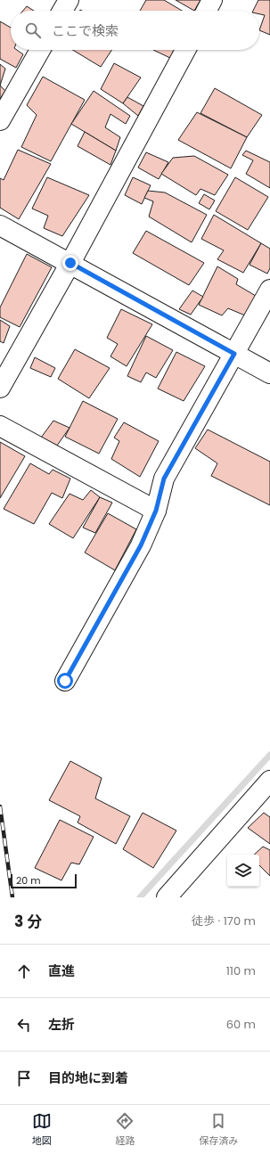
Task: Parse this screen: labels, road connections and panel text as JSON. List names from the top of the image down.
{
  "scale_bar": "20 m",
  "page": {
    "search": "ここで検索",
    "scale": "20 m",
    "heading": ["3 分", "徒歩 · 170 m"],
    "list": [
      ["直進", "110 m"],
      ["左折", "60 m"],
      "目的地に到着"
    ],
    "nav": ["地図", "経路", "保存済み"]
  }
}
